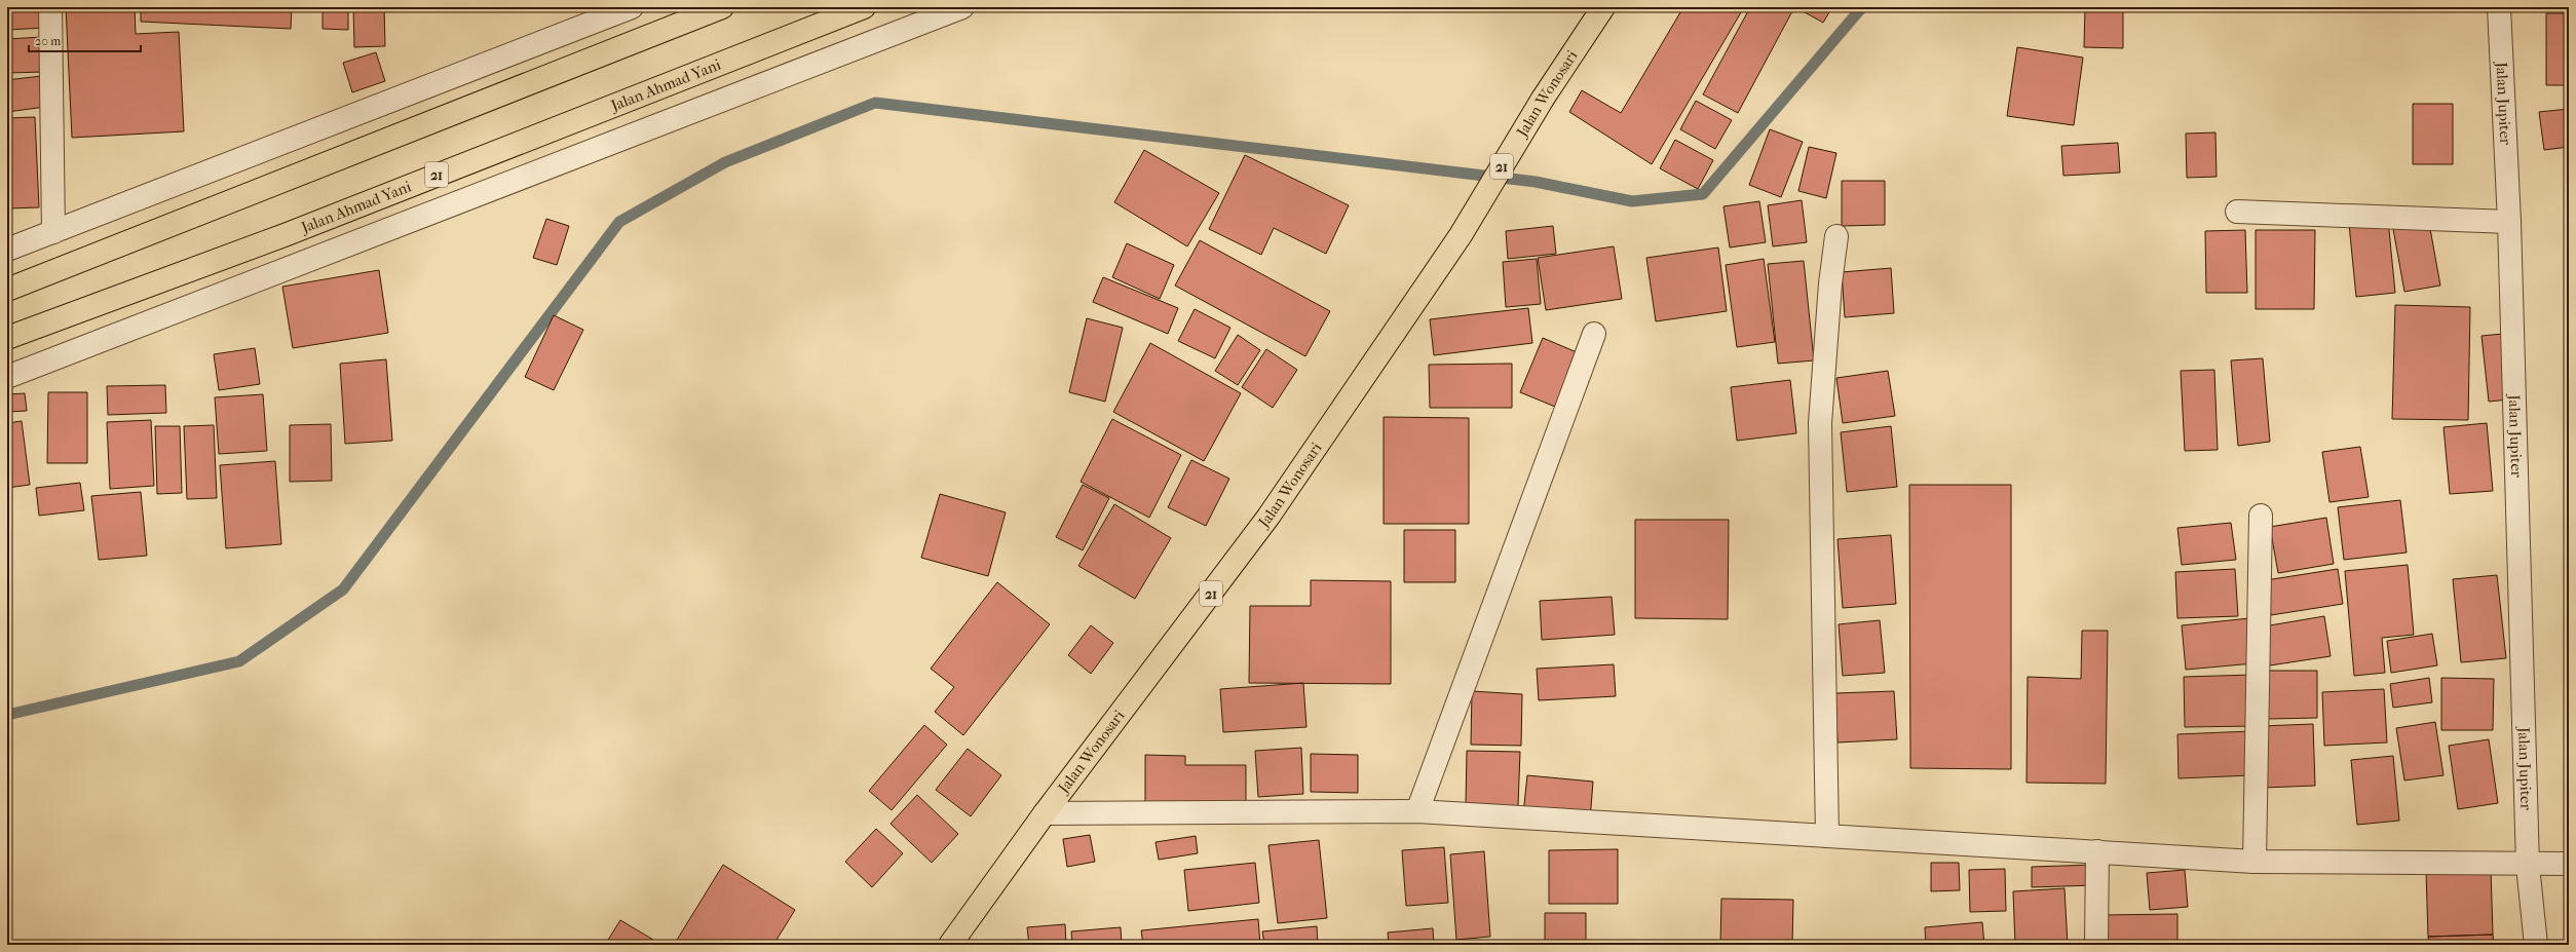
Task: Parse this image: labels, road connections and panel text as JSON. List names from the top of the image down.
{
  "streets": {
    "highway": ["Jalan Ahmad Yani", "Jalan Wonosari", "21"],
    "street": ["Jalan Jupiter"]
  },
  "scale_bar": "20 m"
}
